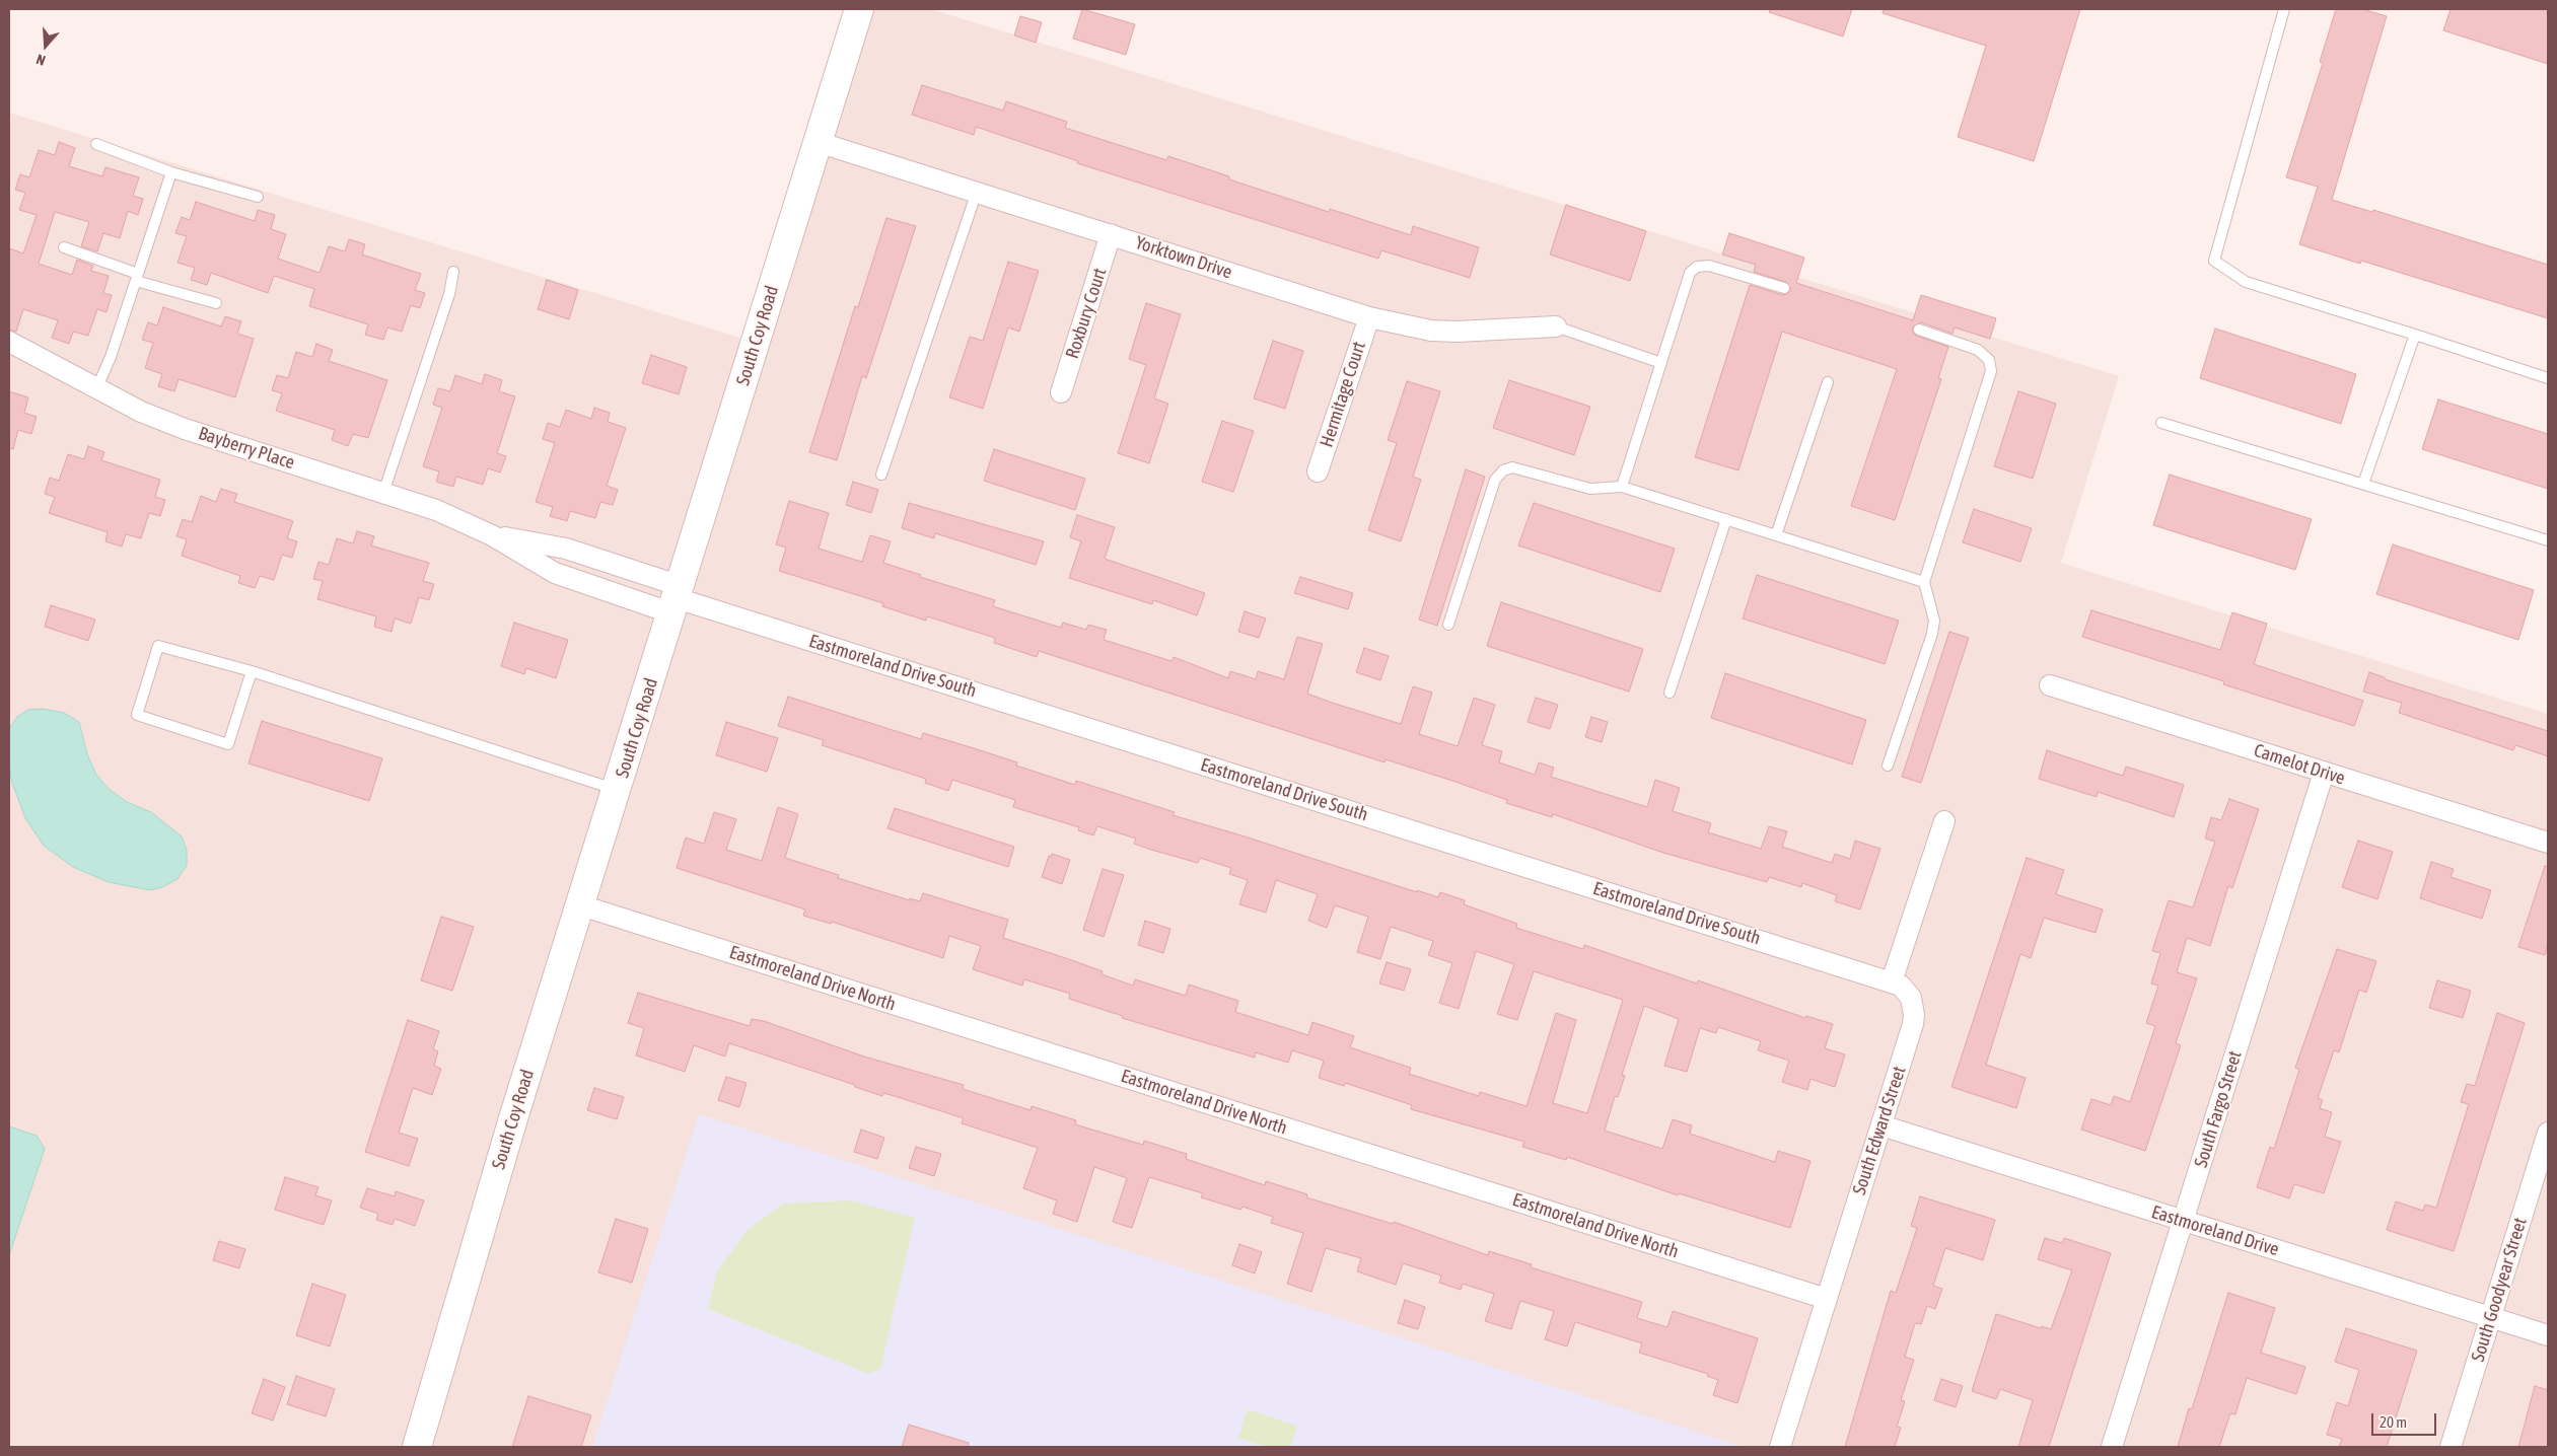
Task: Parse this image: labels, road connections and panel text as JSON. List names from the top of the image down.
{
  "streets": {
    "street": [
      "Yorktown Drive",
      "Roxbury Court",
      "South Coy Road",
      "Hermitage Court",
      "Bayberry Place",
      "Eastmoreland Drive South",
      "Camelot Drive",
      "Eastmoreland Drive North",
      "South Fargo Street",
      "South Edward Street",
      "Eastmoreland Drive",
      "South Goodyear Street"
    ]
  },
  "crossings": [
    ["Yorktown Drive", "Roxbury Court"],
    ["Yorktown Drive", "South Coy Road"],
    ["Yorktown Drive", "Hermitage Court"],
    ["South Coy Road", "Bayberry Place"],
    ["South Coy Road", "Eastmoreland Drive South"],
    ["South Coy Road", "Eastmoreland Drive North"],
    ["Bayberry Place", "Eastmoreland Drive South"],
    ["Eastmoreland Drive South", "South Edward Street"],
    ["Camelot Drive", "South Fargo Street"],
    ["Eastmoreland Drive North", "South Edward Street"],
    ["South Fargo Street", "Eastmoreland Drive"],
    ["South Edward Street", "Eastmoreland Drive"],
    ["Eastmoreland Drive", "South Goodyear Street"]
  ],
  "scale_bar": "20 m",
  "north": "bottom"
}
